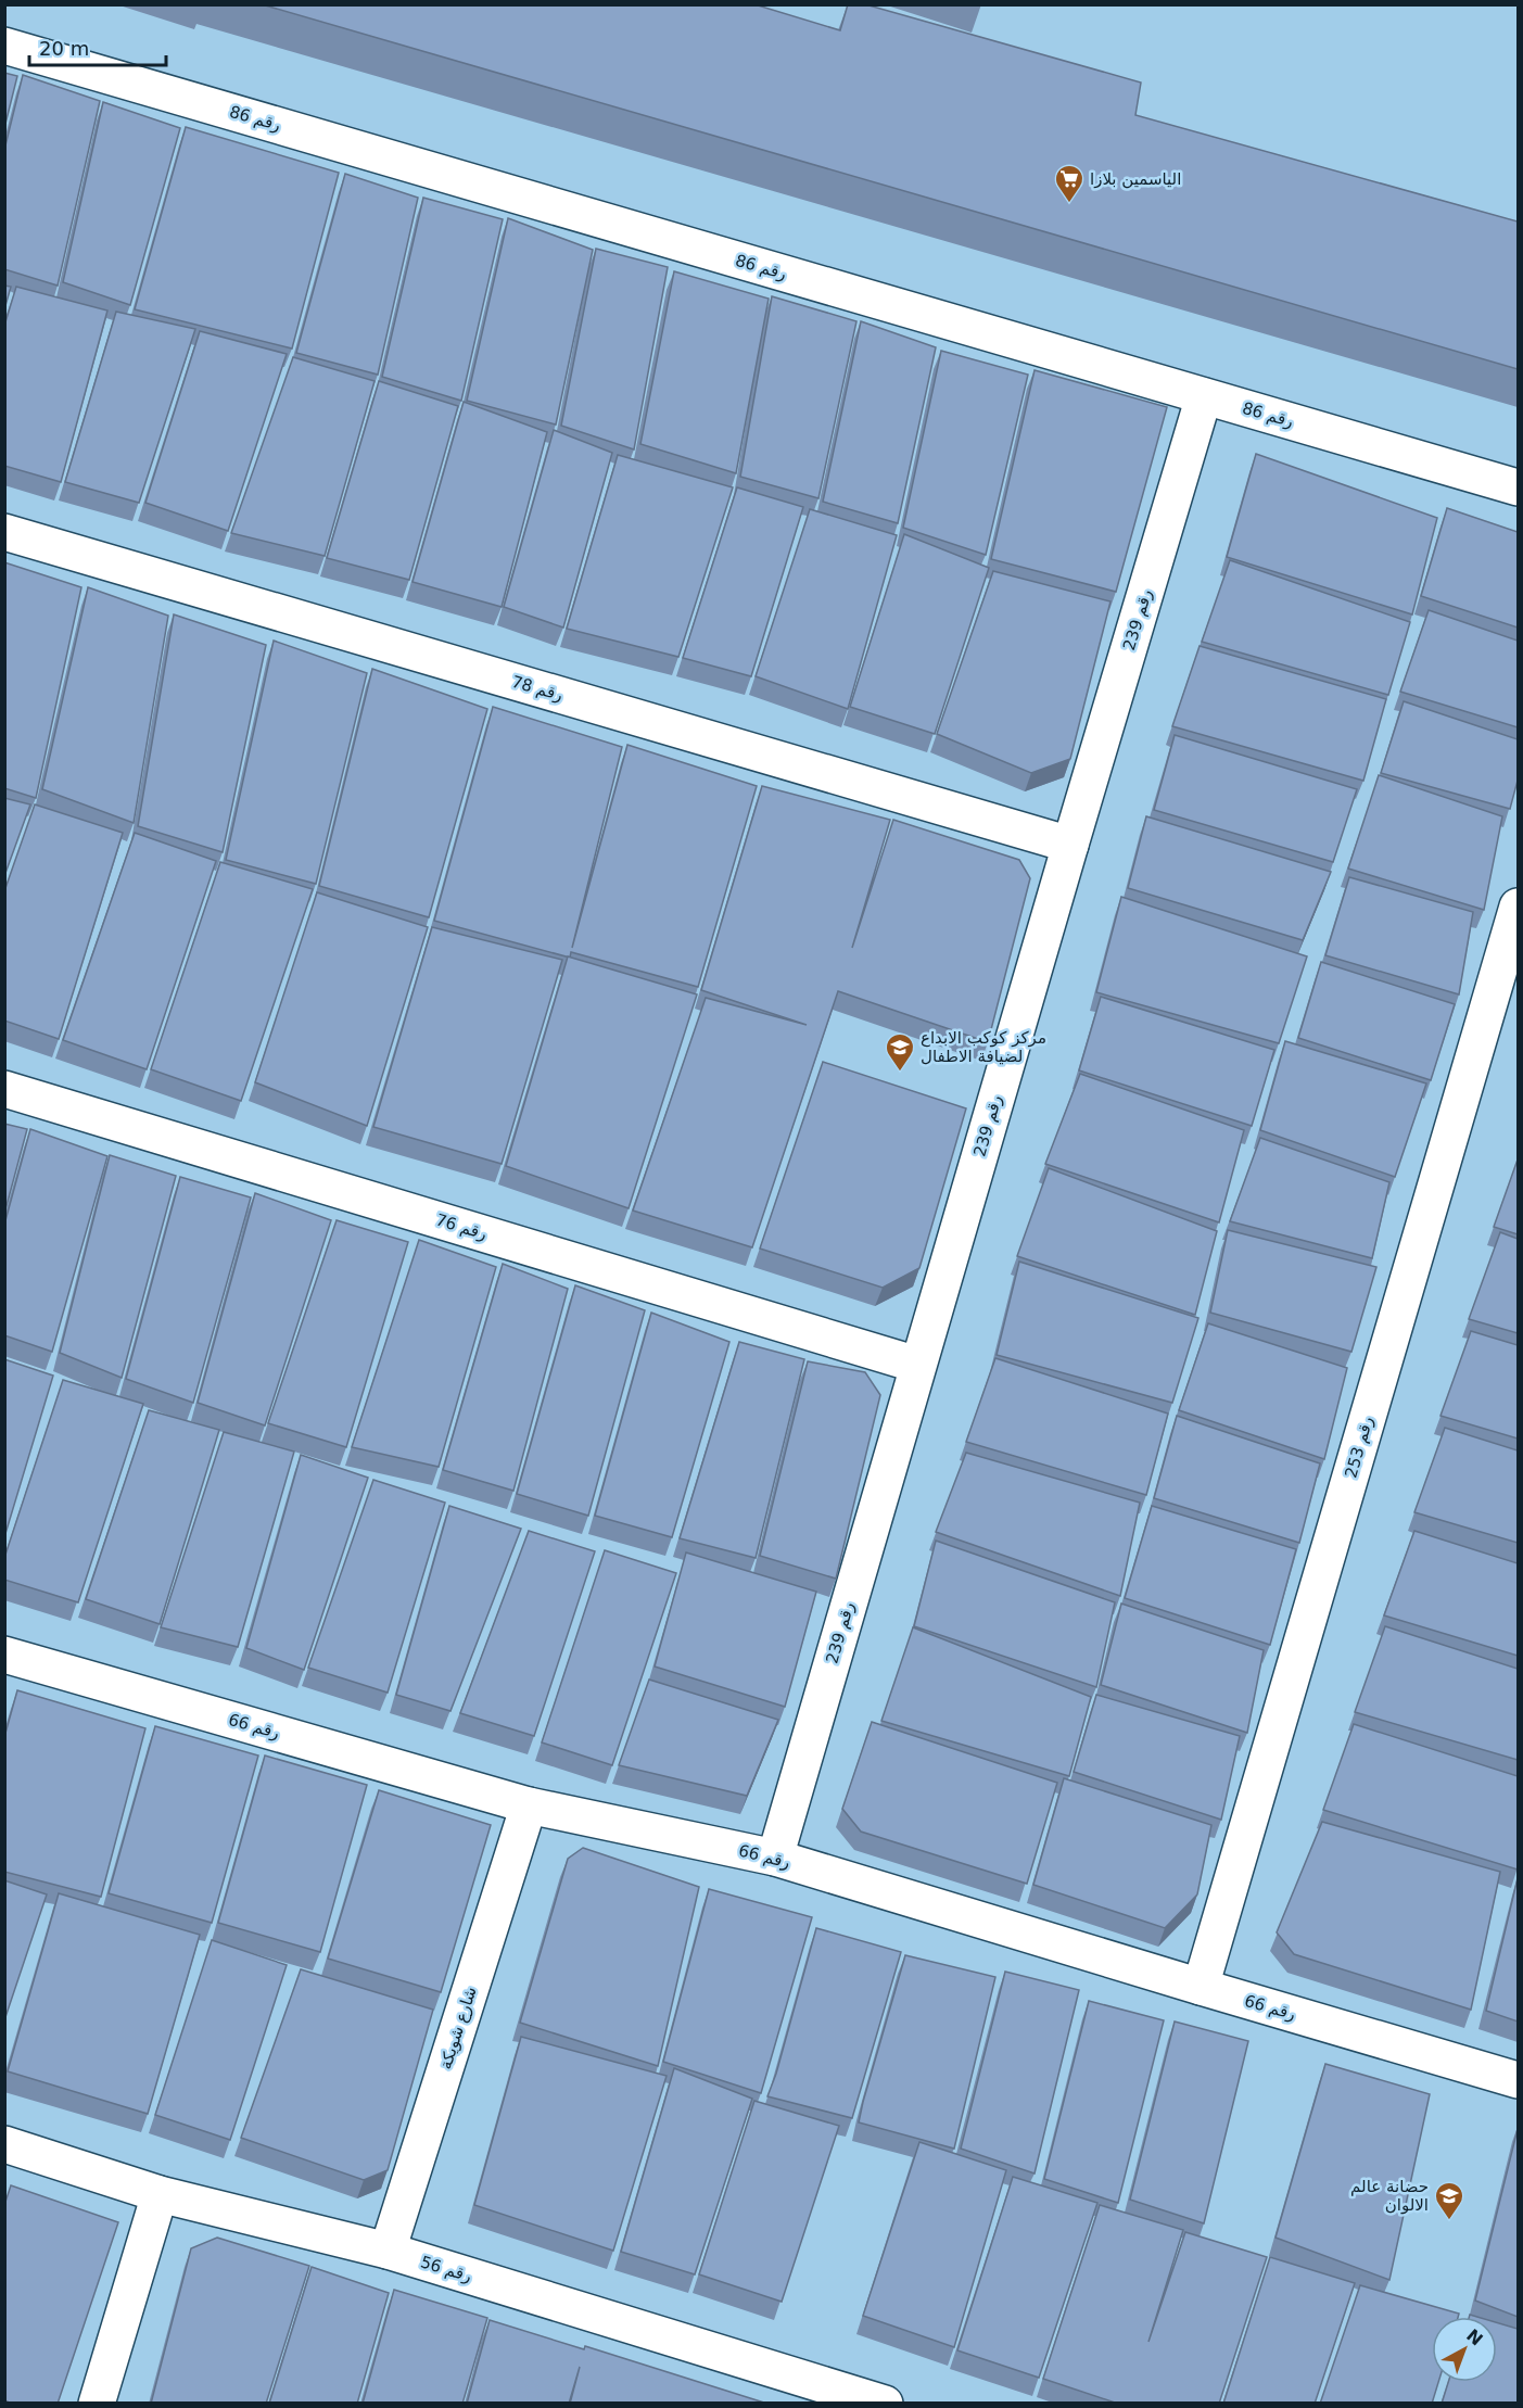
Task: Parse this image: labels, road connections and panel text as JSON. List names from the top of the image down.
{
  "streets": {
    "street": [
      "رقم 86",
      "رقم 239",
      "رقم 78",
      "رقم 76",
      "رقم 253",
      "رقم 66",
      "شارع شويكة",
      "رقم 56"
    ]
  },
  "crossings": [
    ["رقم 86", "رقم 239"],
    ["رقم 239", "رقم 78"],
    ["رقم 239", "رقم 76"],
    ["رقم 239", "رقم 66"],
    ["رقم 253", "رقم 66"],
    ["رقم 66", "شارع شويكة"],
    ["شارع شويكة", "رقم 56"]
  ],
  "places": {
    "supermarket": ["الياسمين بلازا"],
    "school or university": ["مركز كوكب الابداع لضيافة الاطفال", "حضانة عالم الالوان"]
  },
  "scale_bar": "20 m",
  "north": "top right"
}
